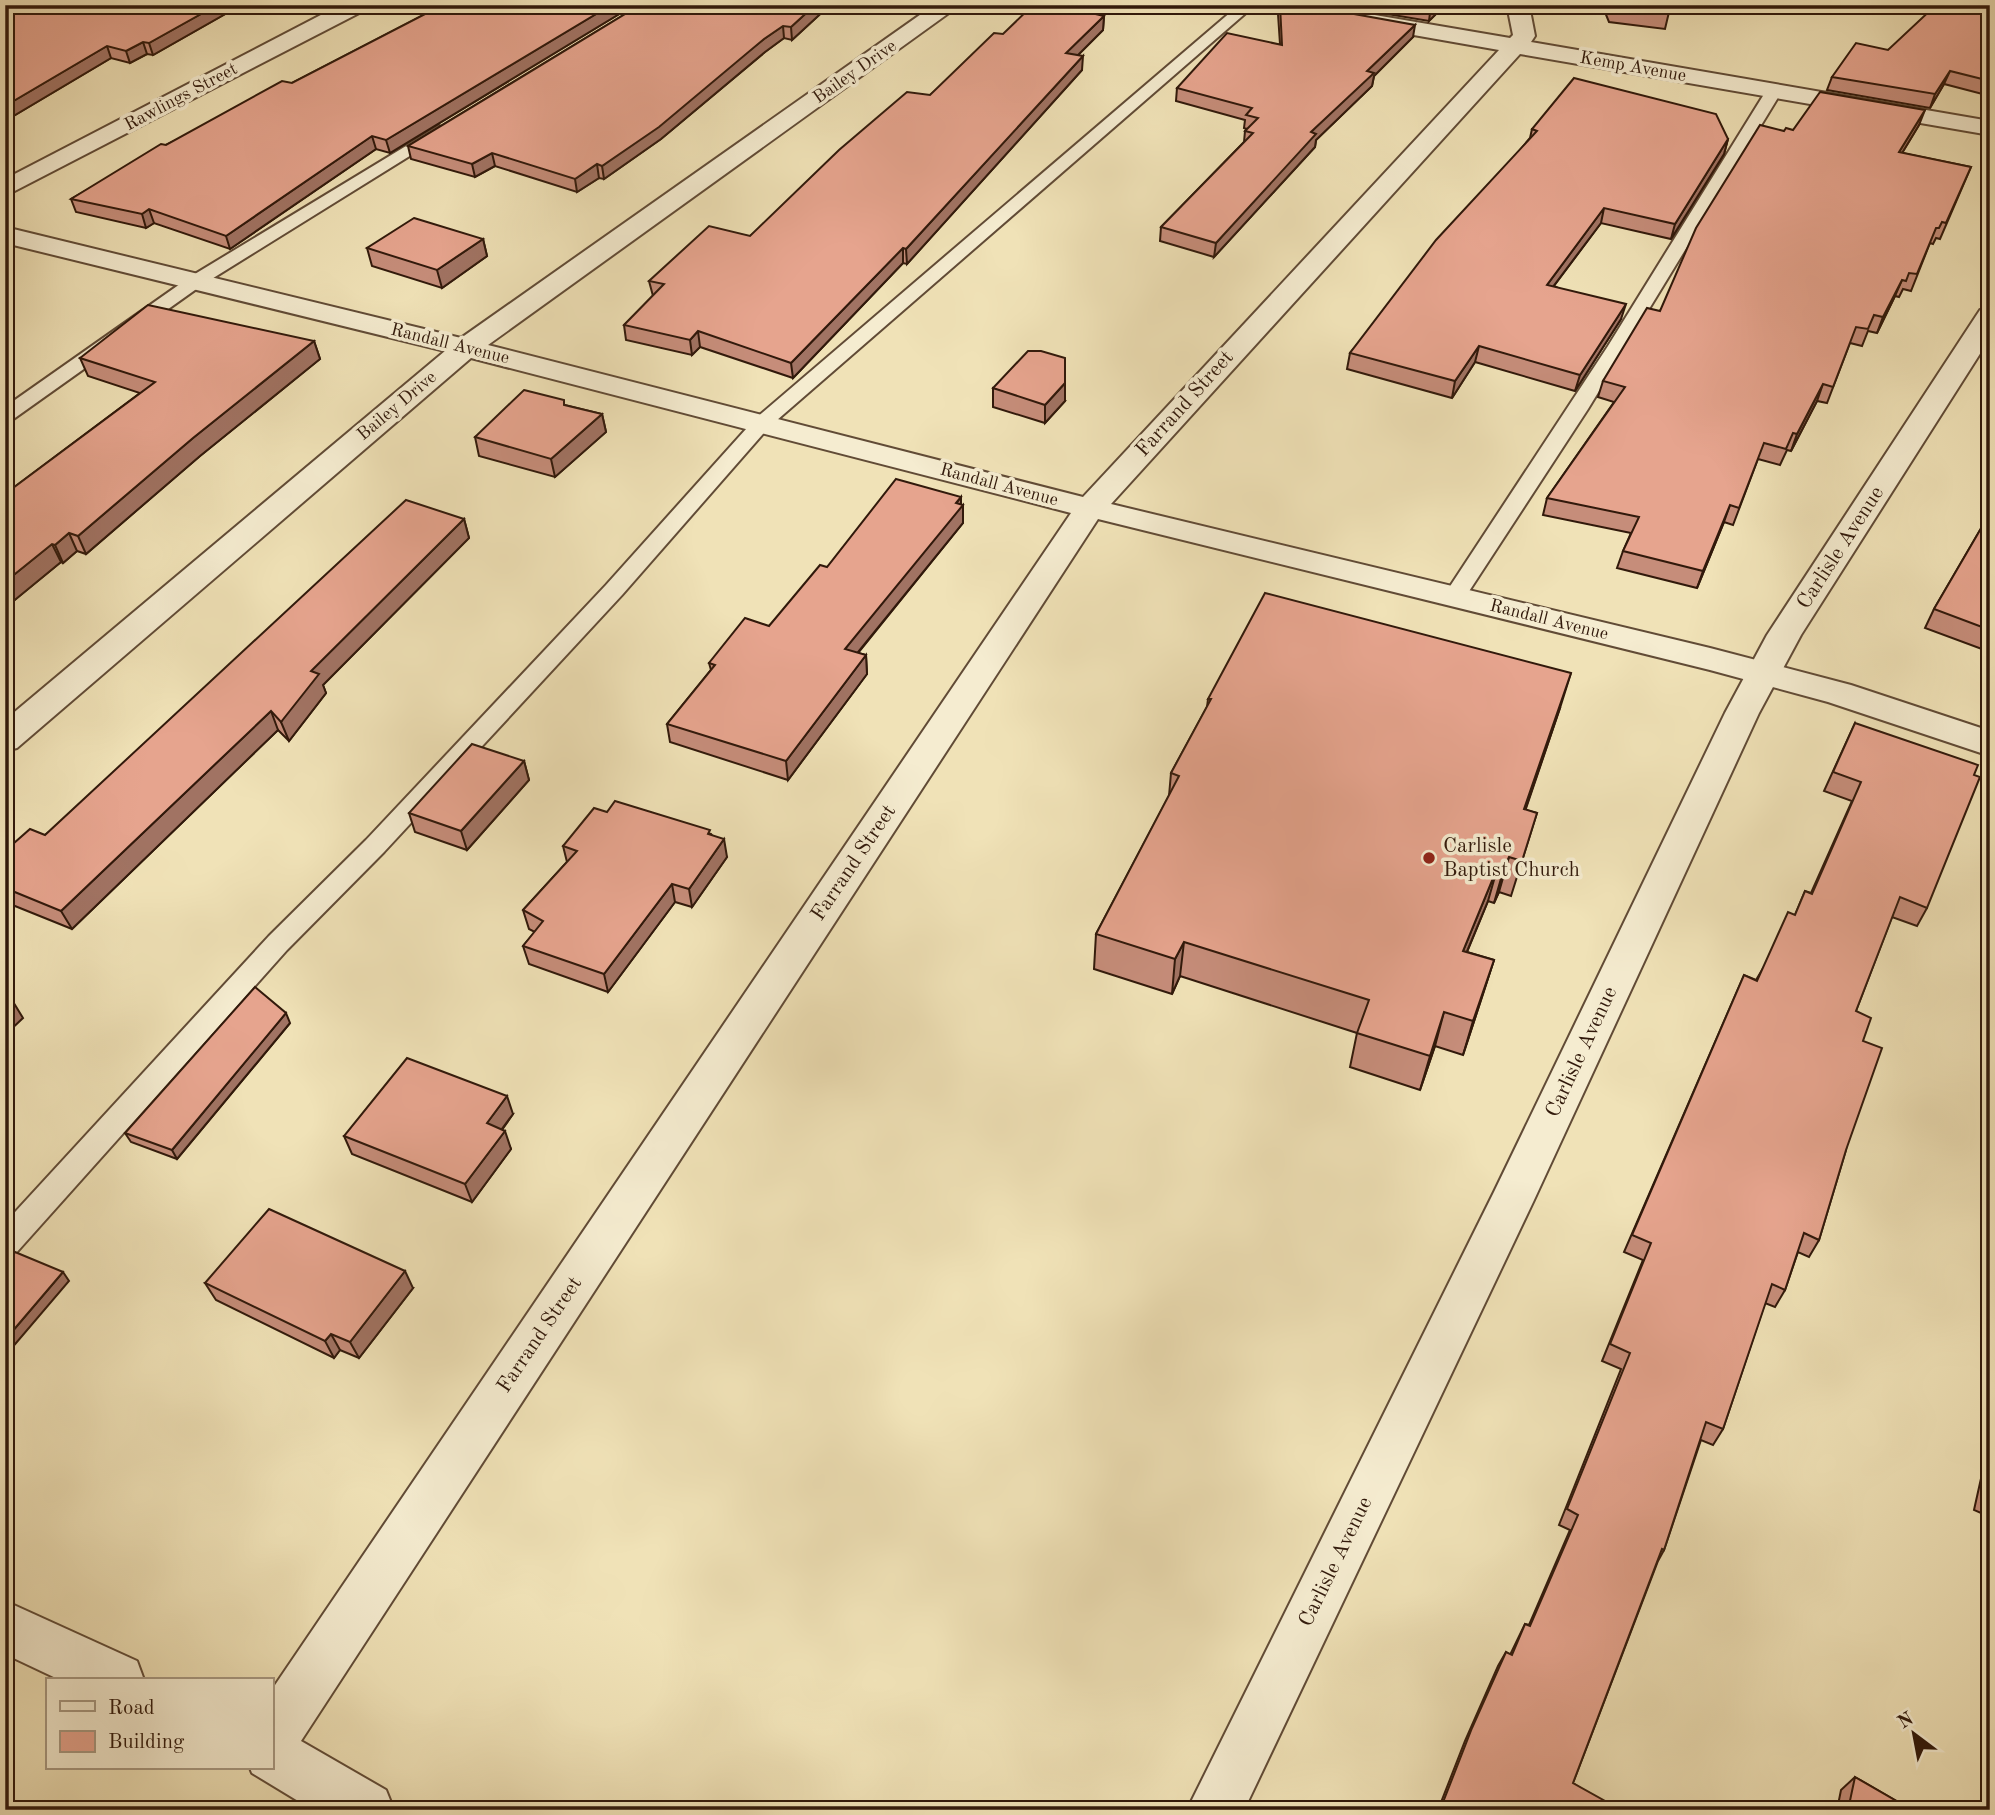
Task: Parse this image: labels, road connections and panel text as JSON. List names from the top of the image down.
{
  "streets": {
    "street": [
      "Kemp Avenue",
      "Bailey Drive",
      "Rawlings Street",
      "Randall Avenue",
      "Farrand Street",
      "Carlisle Avenue"
    ]
  },
  "crossings": [
    ["Kemp Avenue", "Farrand Street"],
    ["Bailey Drive", "Randall Avenue"],
    ["Randall Avenue", "Farrand Street"],
    ["Randall Avenue", "Carlisle Avenue"]
  ],
  "places": ["Carlisle Baptist Church"],
  "legend": ["Road", "Building"],
  "north": "top left"
}
